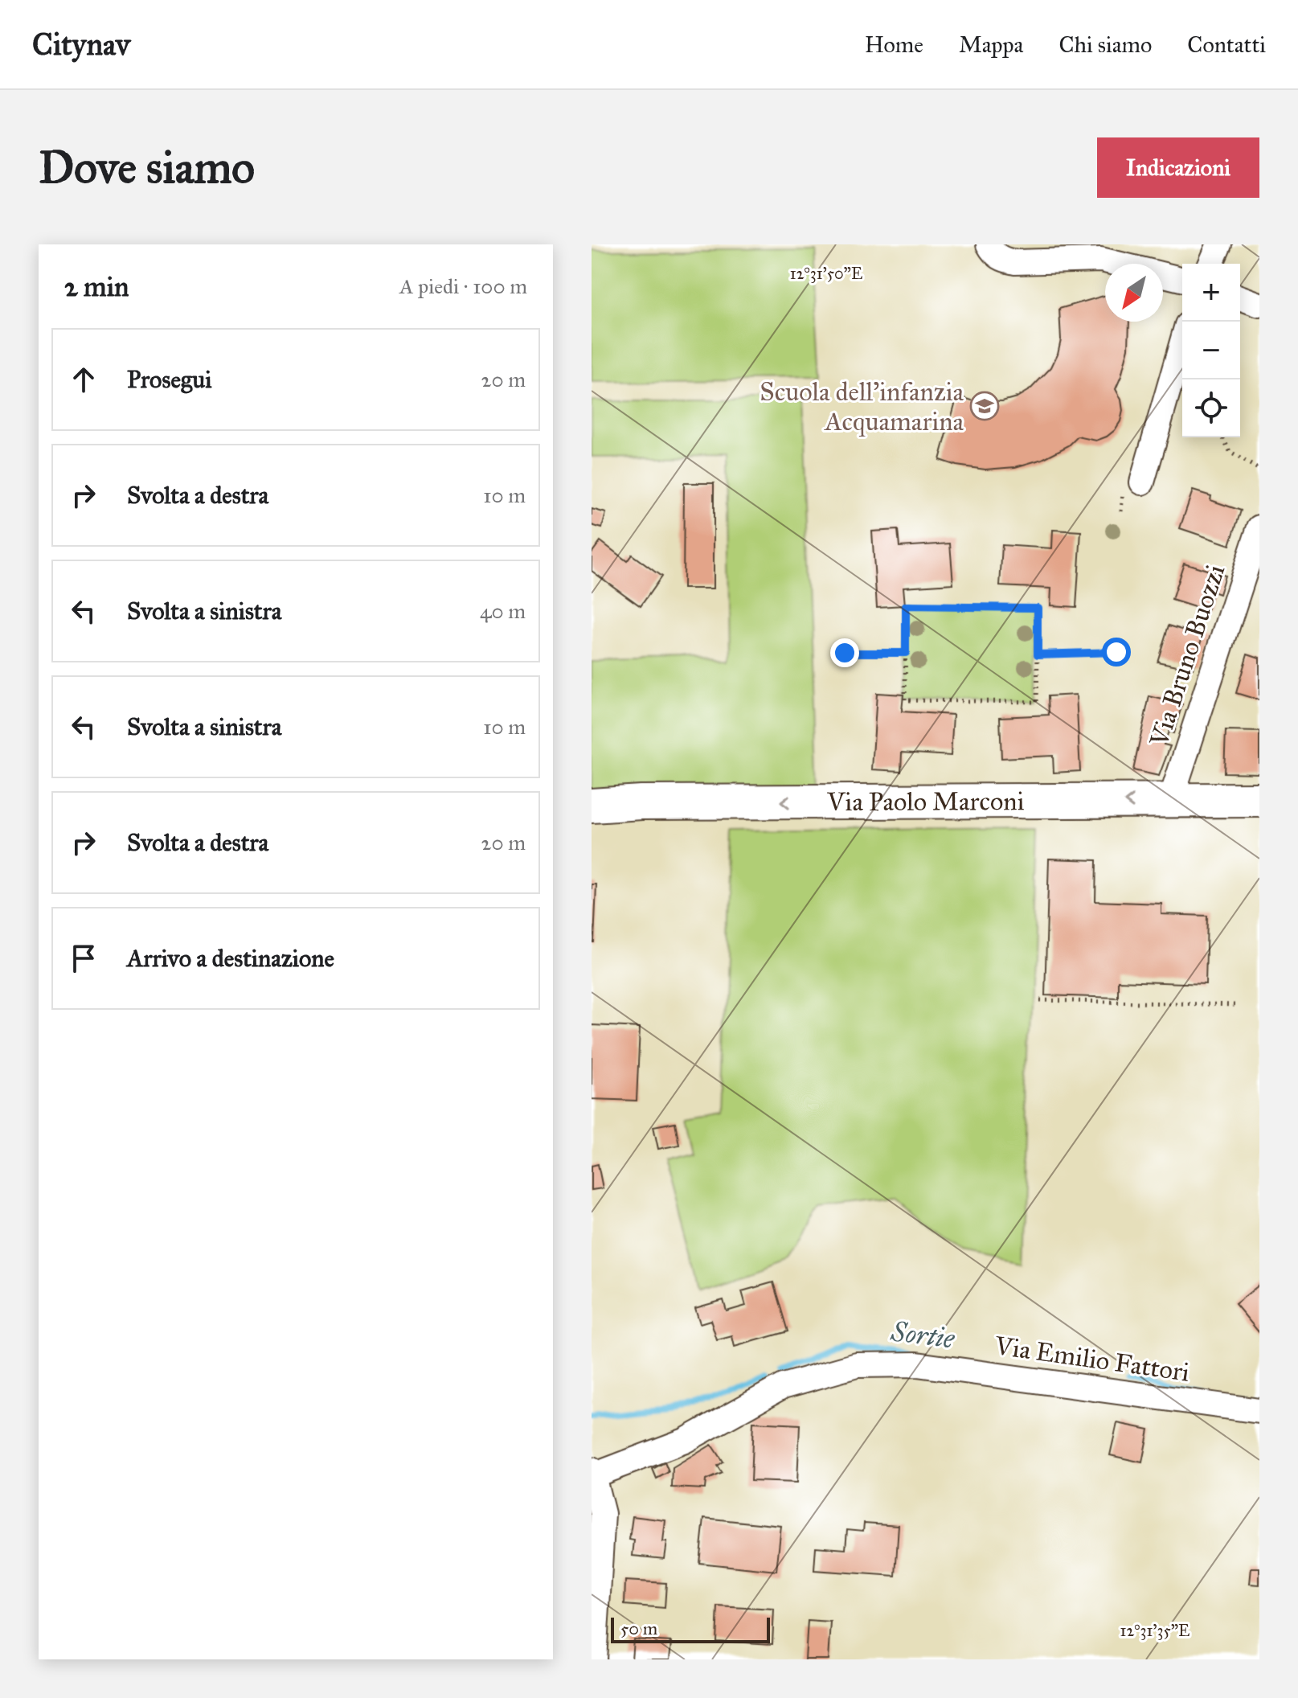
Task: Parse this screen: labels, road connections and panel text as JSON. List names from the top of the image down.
{
  "streets": {
    "street": ["Via Bruno Buozzi", "Via Paolo Marconi", "Via Emilio Fattori"]
  },
  "crossings": [
    ["Via Bruno Buozzi", "Via Paolo Marconi"]
  ],
  "one_way": ["Via Paolo Marconi"],
  "water": ["Sortie"],
  "places": {
    "school or university": ["Scuola dell'infanzia Acquamarina"]
  },
  "scale_bar": "50 m",
  "north": "bottom left",
  "page": {
    "header": "Citynav",
    "nav": [
      "Home",
      "Mappa",
      "Chi siamo",
      "Contatti"
    ],
    "buttons": "Indicazioni",
    "title": "Dove siamo",
    "heading": ["2 min", "A piedi · 100 m"],
    "map_buttons": ["+", "−"],
    "list": [
      ["Prosegui", "20 m"],
      ["Svolta a destra", "10 m"],
      ["Svolta a sinistra", "40 m"],
      ["Svolta a sinistra", "10 m"],
      ["Svolta a destra", "20 m"],
      "Arrivo a destinazione"
    ],
    "scale": "50 m"
  },
  "coordinates": ["12°31'50\"E", "12°31'35\"E"]
}
